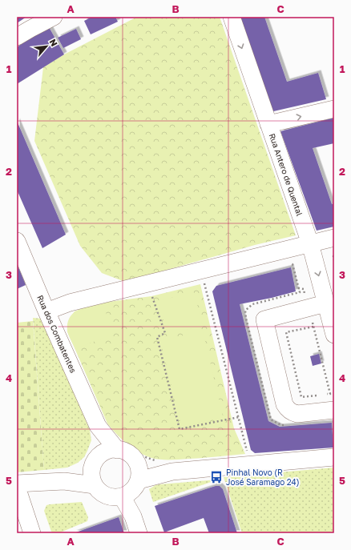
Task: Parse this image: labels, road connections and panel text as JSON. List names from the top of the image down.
{
  "streets": {
    "street": ["Rua Antero de Quental", "Rua dos Combatentes"]
  },
  "one_way": ["Rua Antero de Quental"],
  "places": {
    "bus stop": ["Pinhal Novo (R José Saramago 24)"]
  },
  "north": "top right",
  "grid": {
    "columns": ["A", "B", "C"],
    "rows": [
      "1",
      "2",
      "3",
      "4",
      "5"
    ]
  }
}
